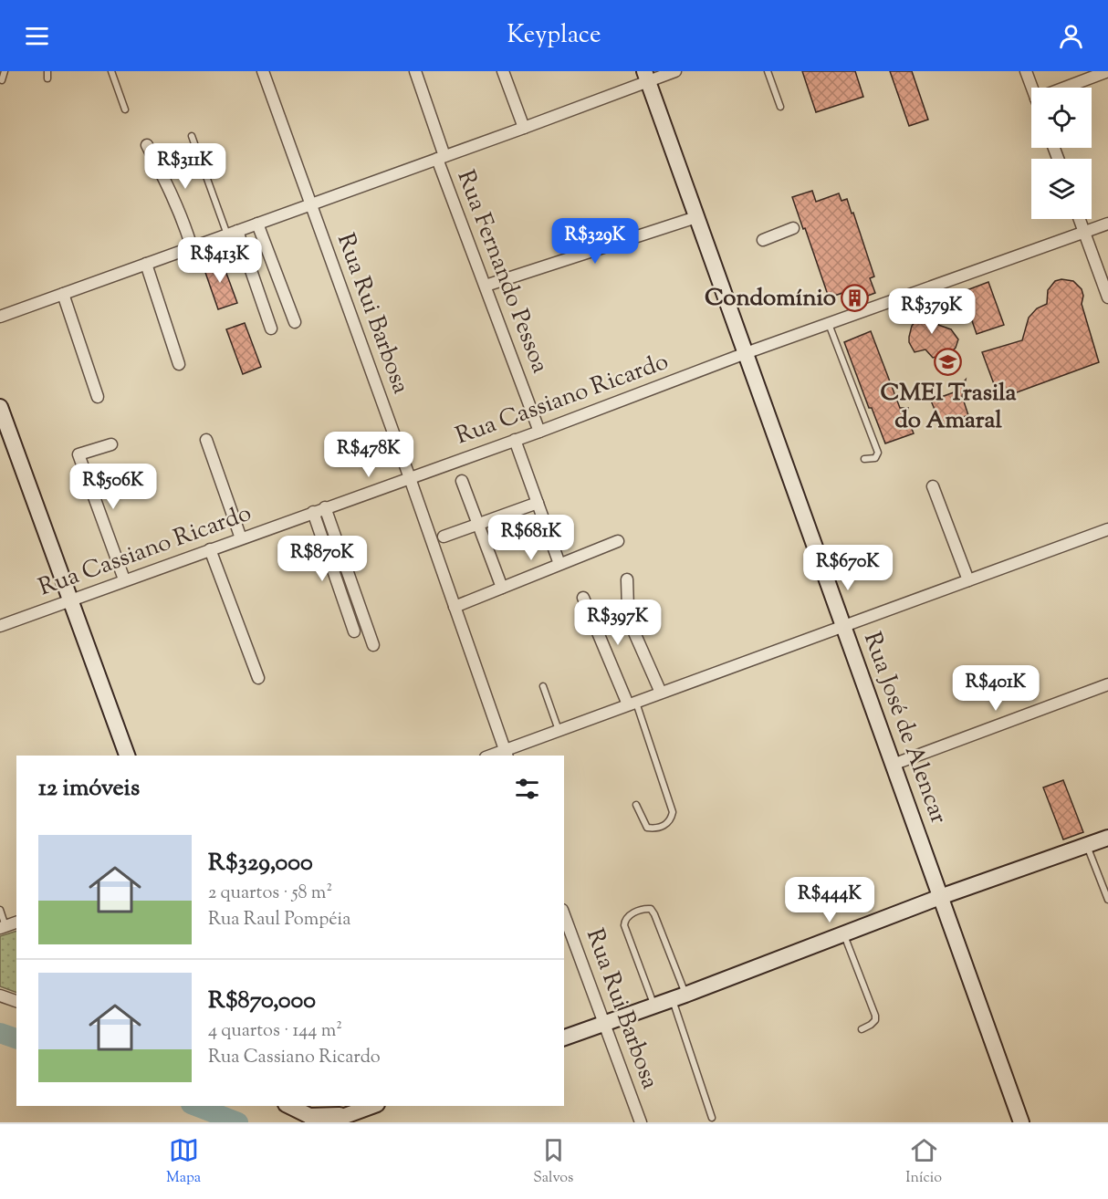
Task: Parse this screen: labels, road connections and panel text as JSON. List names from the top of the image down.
{
  "streets": {
    "street": [
      "Rua Fernando Pessoa",
      "Rua Rui Barbosa",
      "Rua Cassiano Ricardo",
      "Rua José de Alencar"
    ]
  },
  "crossings": [
    ["Rua Fernando Pessoa", "Rua Cassiano Ricardo"],
    ["Rua Rui Barbosa", "Rua Cassiano Ricardo"],
    ["Rua Cassiano Ricardo", "Rua José de Alencar"]
  ],
  "places": {
    "building": ["Condomínio"],
    "school or university": ["CMEI Trasila do Amaral"]
  },
  "page": {
    "header": "Keyplace",
    "price": [
      "R$311K",
      "R$329K",
      "R$413K",
      "R$379K",
      "R$478K",
      "R$506K",
      "R$681K",
      "R$870K",
      "R$670K",
      "R$397K",
      "R$401K",
      "R$444K"
    ],
    "heading": "12 imóveis",
    "list": [
      {
        "name": "R$329,000",
        "note": "2 quartos · 58 m² · Rua Raul Pompéia"
      },
      {
        "name": "R$870,000",
        "note": "4 quartos · 144 m² · Rua Cassiano Ricardo"
      }
    ],
    "tabs": ["Mapa", "Salvos", "Início"]
  }
}
